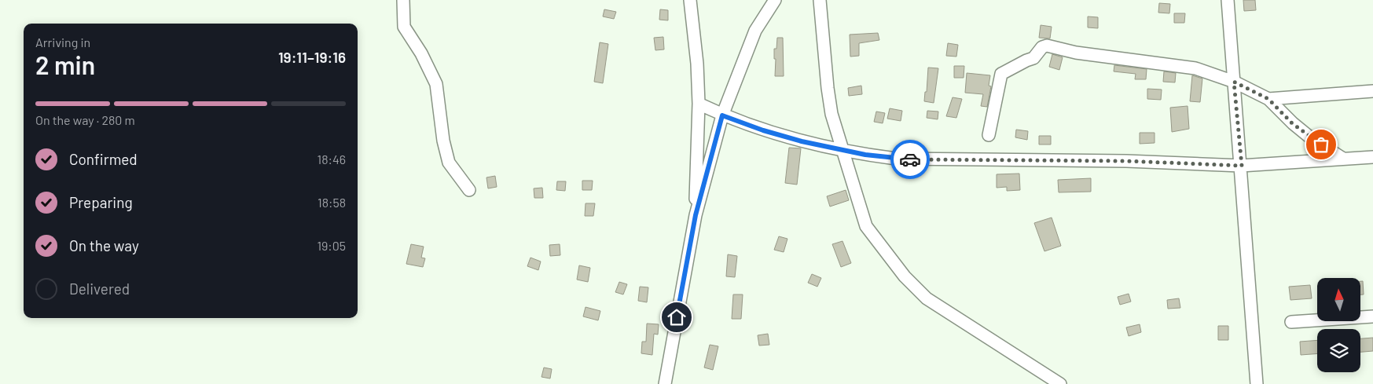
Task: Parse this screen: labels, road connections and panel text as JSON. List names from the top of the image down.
{
  "north": "top",
  "page": {
    "heading": ["2 min", "Arriving in", "19:11–19:16"],
    "bar": "On the way · 280 m",
    "list": [
      ["Confirmed", "18:46"],
      ["Preparing", "18:58"],
      ["On the way", "19:05"],
      "Delivered"
    ]
  }
}
